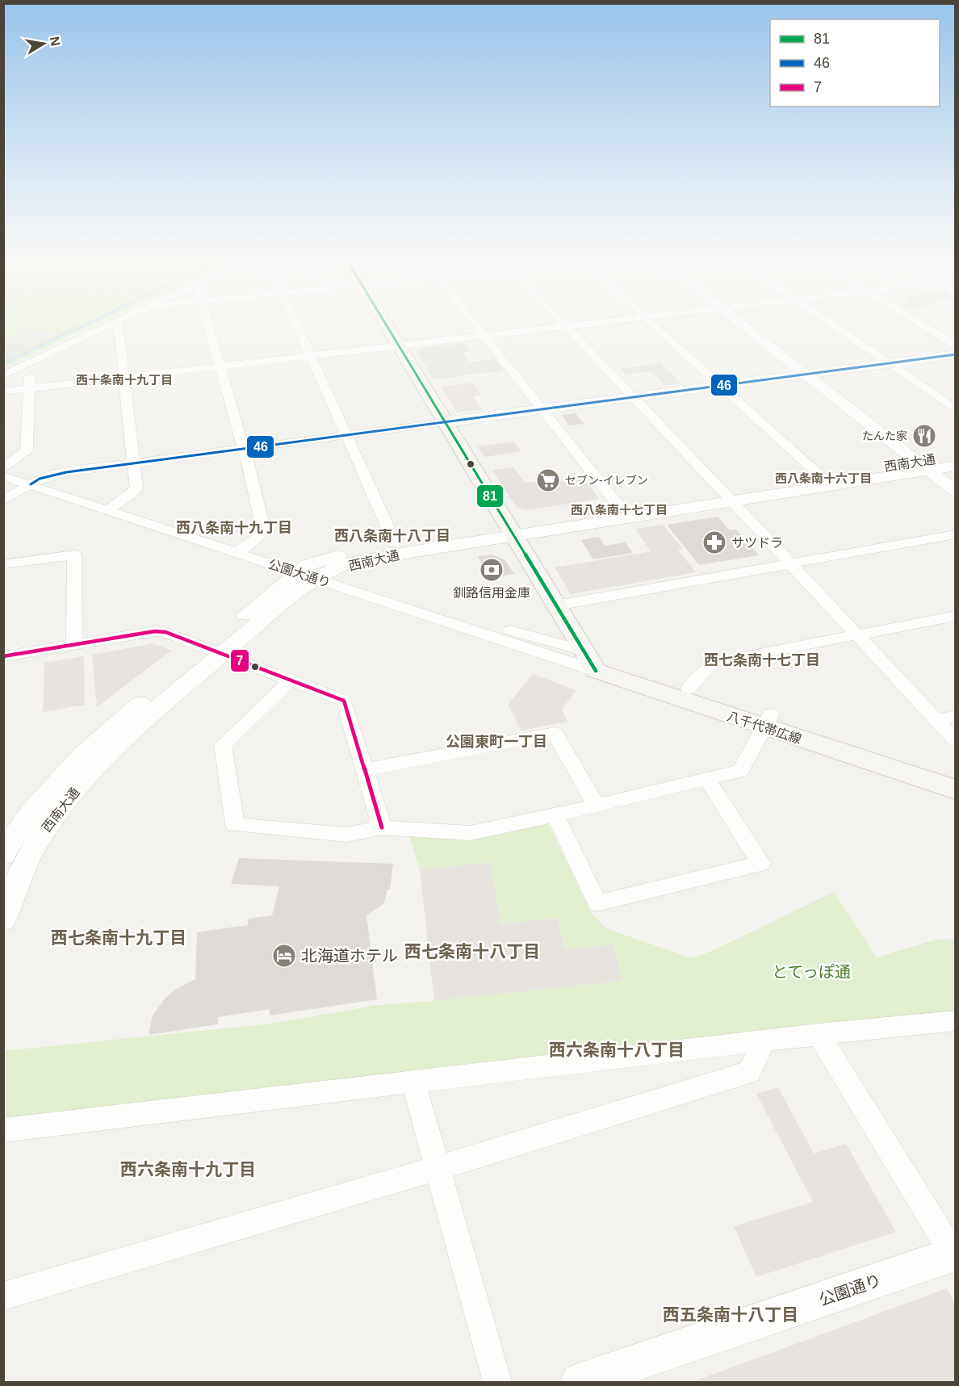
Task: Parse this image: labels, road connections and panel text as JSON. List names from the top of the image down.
{
  "streets": {
    "main road": ["八千代帯広線"],
    "street": ["西南大通", "公園大通り", "公園通り"]
  },
  "crossings": [
    ["西南大通", "公園大通り"],
    ["公園大通り", "八千代帯広線"]
  ],
  "districts": [
    "西十条南十九丁目",
    "西八条南十六丁目",
    "西八条南十七丁目",
    "西八条南十九丁目",
    "西八条南十八丁目",
    "西七条南十七丁目",
    "公園東町一丁目",
    "西七条南十九丁目",
    "西七条南十八丁目",
    "西六条南十八丁目",
    "西六条南十九丁目",
    "西五条南十八丁目"
  ],
  "parks": ["とてっぽ通"],
  "places": {
    "restaurant": ["たんた家"],
    "supermarket": ["セブン-イレブン"],
    "pharmacy": ["サツドラ"],
    "bank": ["釧路信用金庫"],
    "hotel": ["北海道ホテル"]
  },
  "lines": ["transit line 81", "transit line 46", "transit line 7"],
  "legend": ["81", "46", "7"],
  "north": "right"
}
